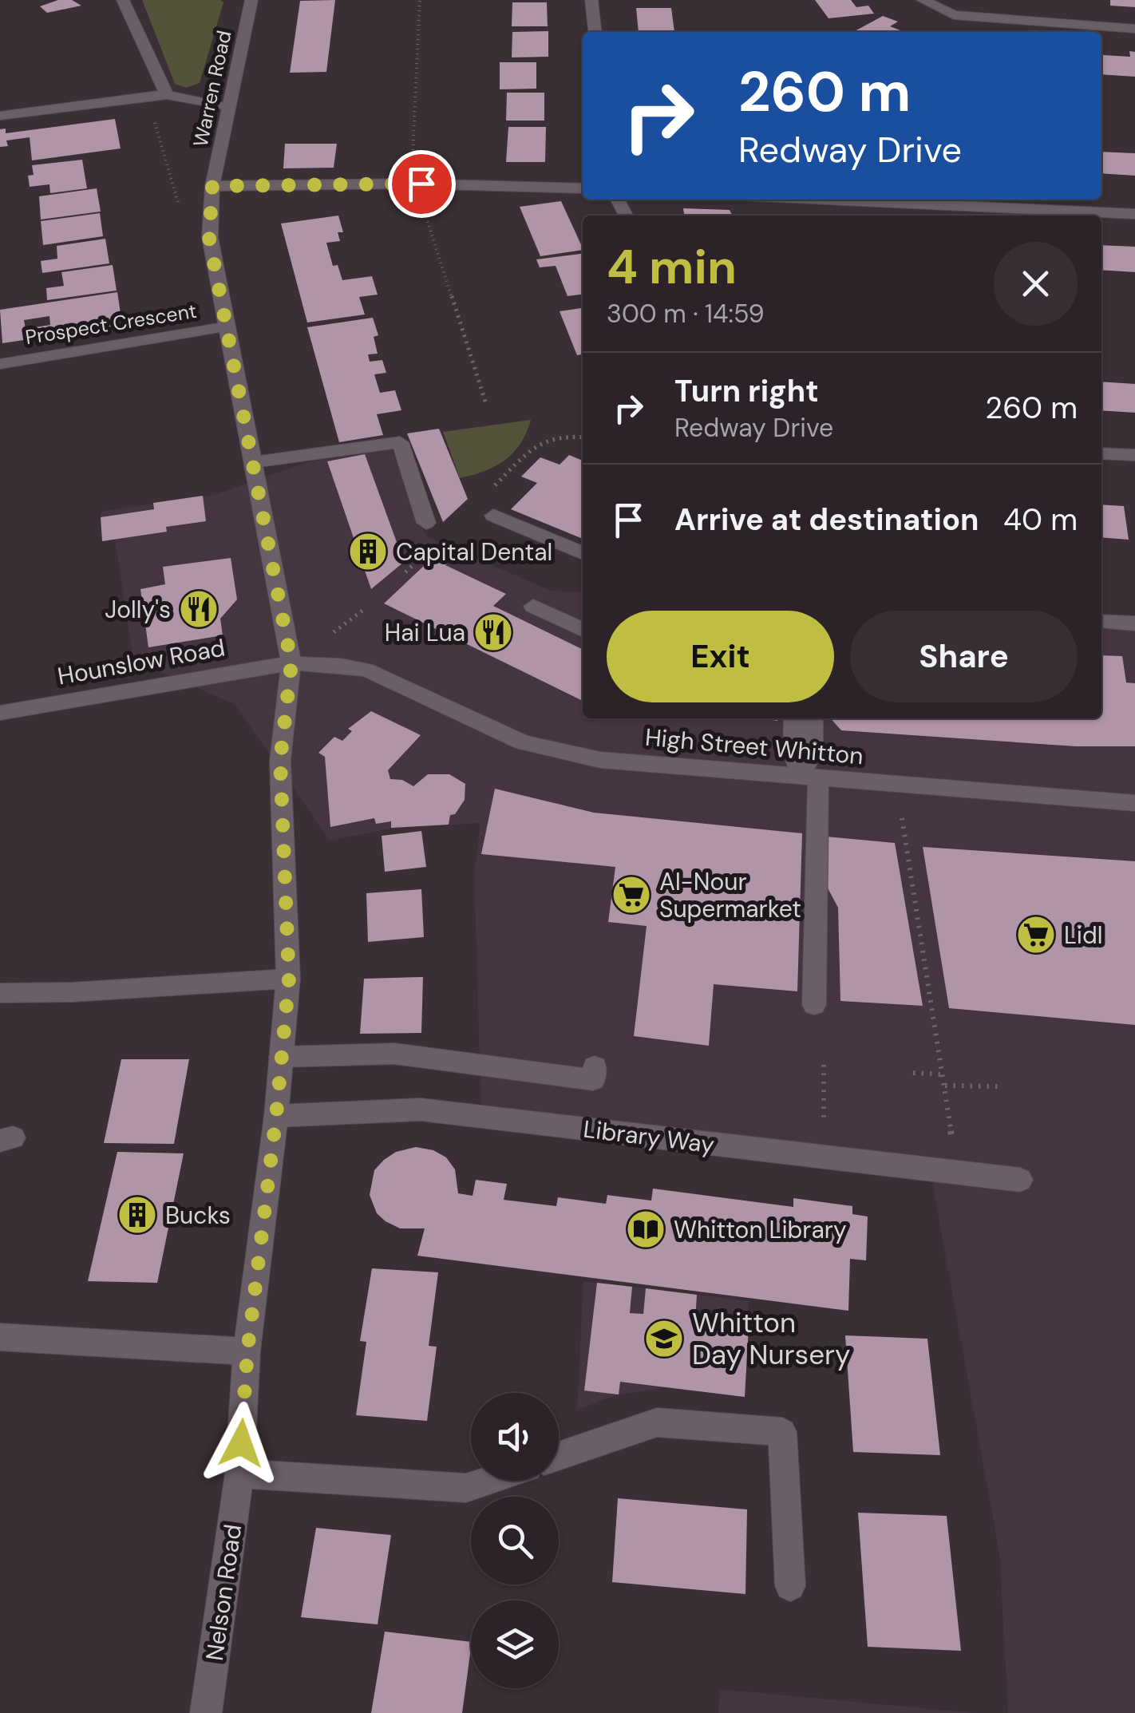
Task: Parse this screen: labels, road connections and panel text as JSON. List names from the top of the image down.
{
  "streets": {
    "street": [
      "Warren Road",
      "Prospect Crescent",
      "Hounslow Road",
      "High Street Whitton",
      "Library Way",
      "Nelson Road"
    ]
  },
  "crossings": [
    ["Warren Road", "Nelson Road"],
    ["Prospect Crescent", "Nelson Road"],
    ["Hounslow Road", "High Street Whitton"],
    ["Hounslow Road", "Nelson Road"],
    ["High Street Whitton", "Nelson Road"],
    ["Library Way", "Nelson Road"]
  ],
  "places": {
    "building": ["Capital Dental", "Bucks"],
    "restaurant": ["Jolly's", "Hai Lua"],
    "supermarket": ["Al-Nour Supermarket", "Lidl"],
    "library": ["Whitton Library"],
    "school or university": ["Whitton Day Nursery"]
  },
  "page": {
    "turn": ["260 m", "Redway Drive"],
    "heading": ["4 min", "300 m · 14:59"],
    "list": [
      {
        "name": "Turn right",
        "note": "Redway Drive",
        "value": "260 m"
      },
      {
        "name": "Arrive at destination",
        "value": "40 m"
      }
    ],
    "buttons": ["Exit", "Share"]
  }
}
